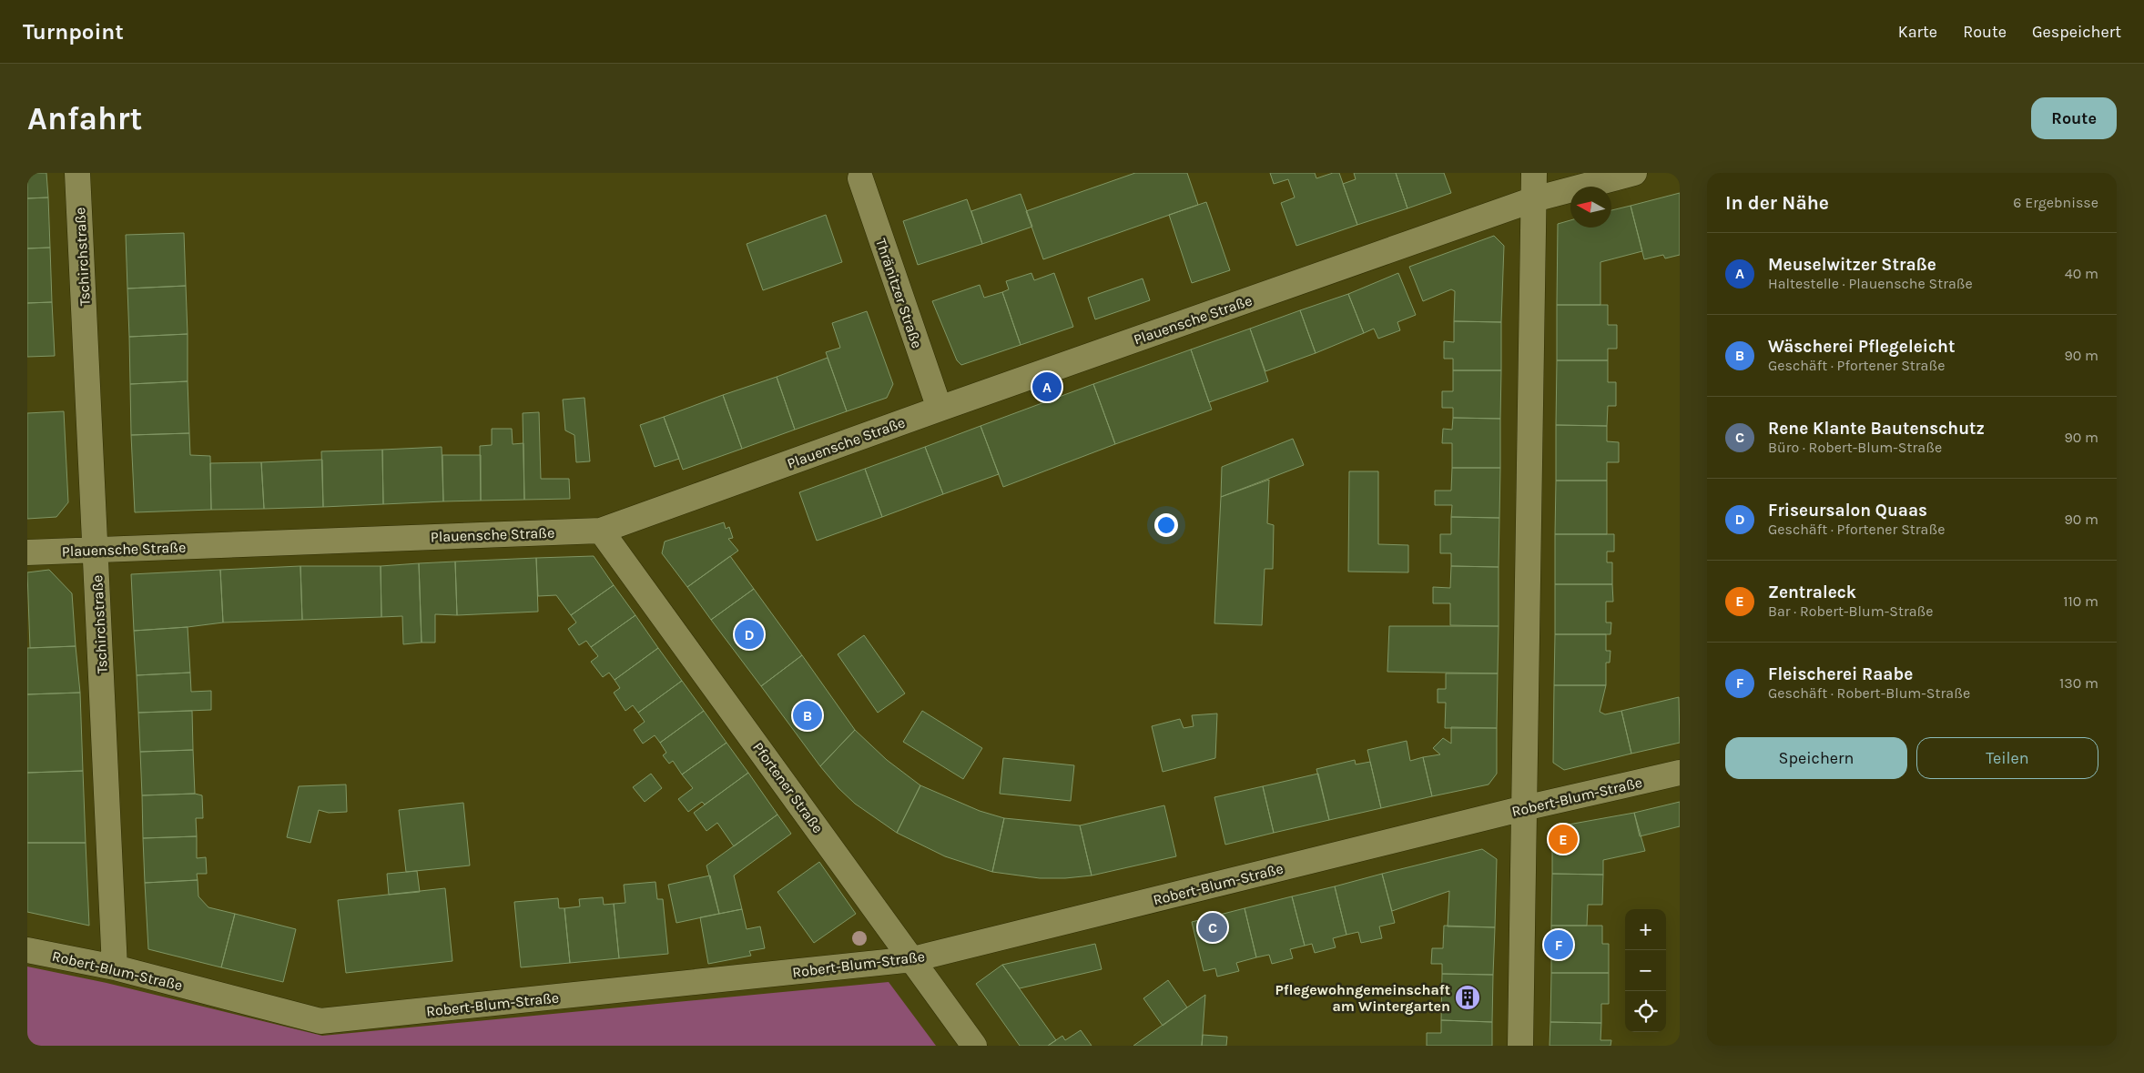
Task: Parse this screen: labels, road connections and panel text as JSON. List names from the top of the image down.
{
  "streets": {
    "street": [
      "Tschirchstraße",
      "Thränitzer Straße",
      "Plauensche Straße",
      "Pfortener Straße",
      "Robert-Blum-Straße"
    ]
  },
  "crossings": [
    ["Tschirchstraße", "Plauensche Straße"],
    ["Tschirchstraße", "Robert-Blum-Straße"],
    ["Thränitzer Straße", "Plauensche Straße"],
    ["Plauensche Straße", "Pfortener Straße"],
    ["Pfortener Straße", "Robert-Blum-Straße"]
  ],
  "places": {
    "building": ["Pflegewohngemeinschaft am Wintergarten"]
  },
  "north": "left",
  "page": {
    "header": "Turnpoint",
    "nav": ["Karte", "Route", "Gespeichert"],
    "buttons": [
      "Route",
      ["Speichern", "Teilen"]
    ],
    "title": "Anfahrt",
    "heading": ["In der Nähe", "6 Ergebnisse"],
    "list": [
      {
        "mark": "A",
        "name": "Meuselwitzer Straße",
        "note": "Haltestelle · Plauensche Straße",
        "value": "40 m"
      },
      {
        "mark": "B",
        "name": "Wäscherei Pflegeleicht",
        "note": "Geschäft · Pfortener Straße",
        "value": "90 m"
      },
      {
        "mark": "C",
        "name": "Rene Klante Bautenschutz",
        "note": "Büro · Robert-Blum-Straße",
        "value": "90 m"
      },
      {
        "mark": "D",
        "name": "Friseursalon Quaas",
        "note": "Geschäft · Pfortener Straße",
        "value": "90 m"
      },
      {
        "mark": "E",
        "name": "Zentraleck",
        "note": "Bar · Robert-Blum-Straße",
        "value": "110 m"
      },
      {
        "mark": "F",
        "name": "Fleischerei Raabe",
        "note": "Geschäft · Robert-Blum-Straße",
        "value": "130 m"
      }
    ],
    "pins": [
      "A",
      "D",
      "B",
      "E",
      "C",
      "F"
    ],
    "map_buttons": ["+", "−"]
  }
}
